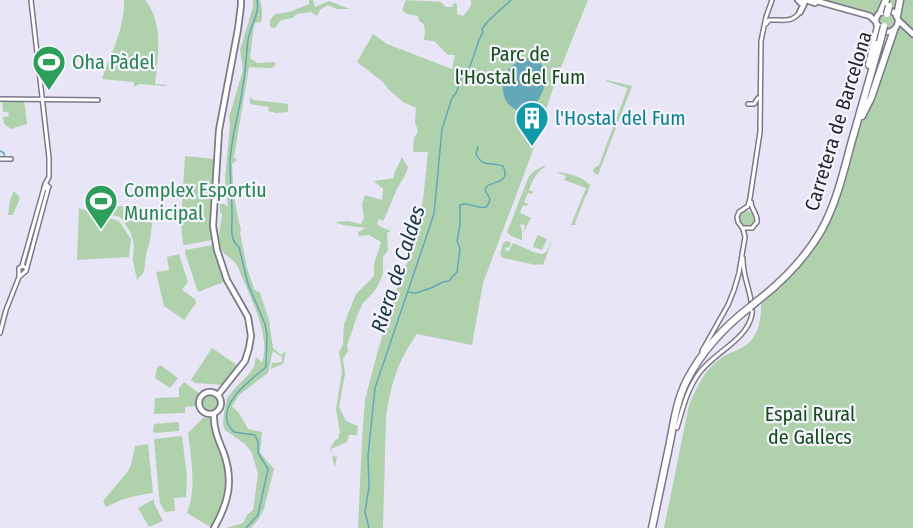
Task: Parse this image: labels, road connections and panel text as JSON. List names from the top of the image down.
{
  "streets": {
    "highway": ["Carretera de Barcelona"]
  },
  "water": ["Riera de Caldes"],
  "parks": ["Parc de l'Hostal del Fum", "Espai Rural de Gallecs"],
  "places": {
    "sports": ["Oha Pàdel", "Complex Esportiu Municipal"],
    "building": ["l'Hostal del Fum"]
  }
}
